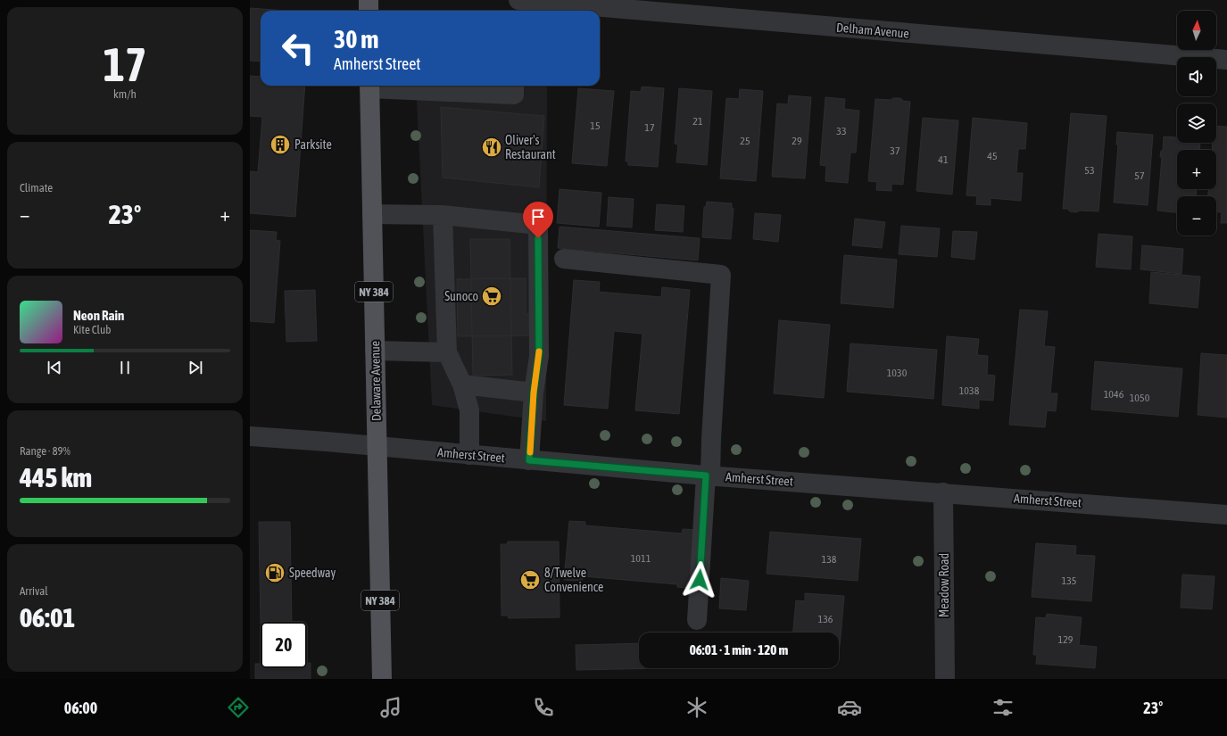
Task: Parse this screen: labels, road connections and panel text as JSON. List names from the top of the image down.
{
  "streets": {
    "main road": ["NY 384", "Delaware Avenue"],
    "street": ["Delham Avenue", "Amherst Street", "Meadow Road"]
  },
  "crossings": [
    ["Delaware Avenue", "Amherst Street"],
    ["Amherst Street", "Meadow Road"]
  ],
  "places": {
    "building": ["Parksite"],
    "restaurant": ["Oliver's Restaurant"],
    "supermarket": ["Sunoco", "8/Twelve Convenience"],
    "fuel station": ["Speedway"]
  },
  "house_numbers": [
    "21",
    "15",
    "17",
    "33",
    "25",
    "29",
    "37",
    "45",
    "41",
    "53",
    "57",
    "1030",
    "1038",
    "1046",
    "1050",
    "1011",
    "138",
    "135",
    "136",
    "129"
  ],
  "north": "top",
  "page": {
    "tile": [
      ["17", "km/h"],
      "Climate",
      ["Range · 89%", "445 km"],
      ["Arrival", "06:01"]
    ],
    "map_buttons": ["+", "−"],
    "turn": ["30 m", "Amherst Street"],
    "heat": ["−", "23°", "+"],
    "song": ["Neon Rain", "Kite Club"],
    "limit": "20",
    "trip": "06:01 · 1 min · 120 m",
    "tabs": ["06:00", "23°"]
  }
}
